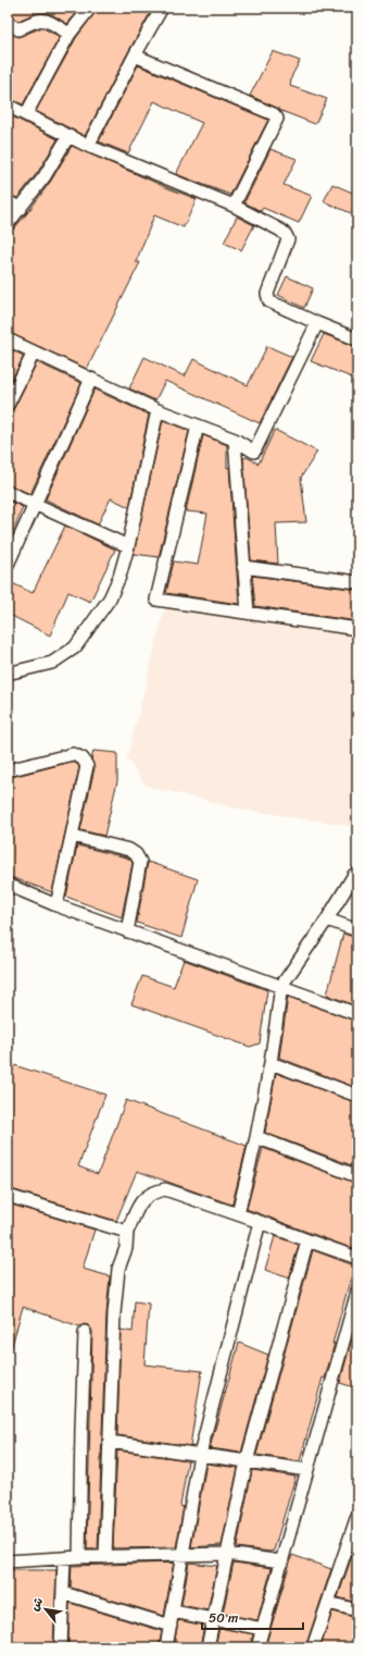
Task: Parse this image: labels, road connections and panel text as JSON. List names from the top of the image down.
{
  "scale_bar": "50 m",
  "north": "top left"
}
